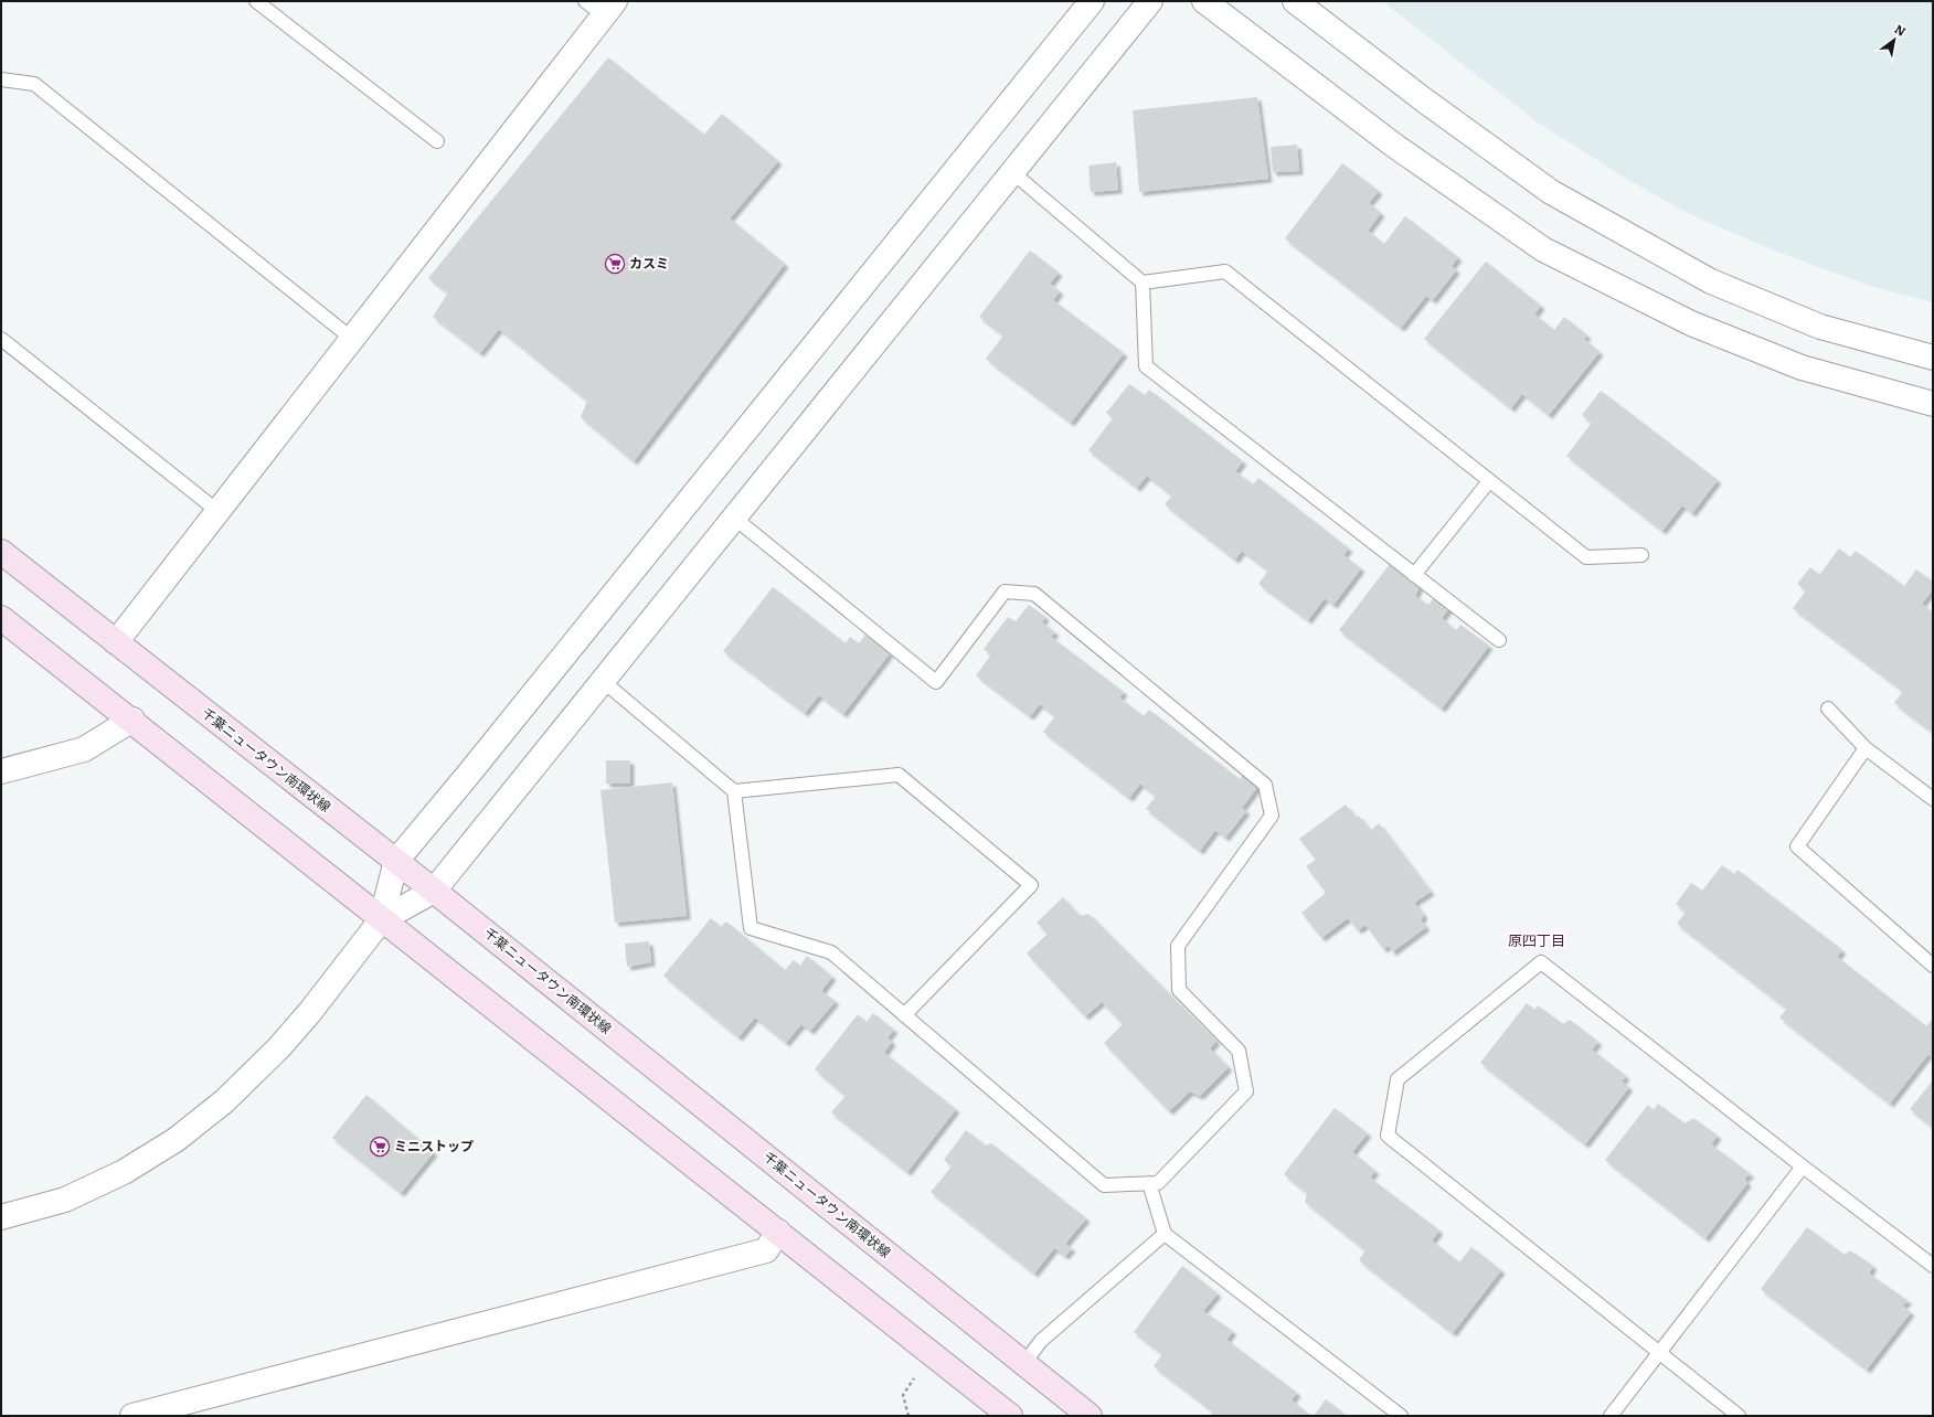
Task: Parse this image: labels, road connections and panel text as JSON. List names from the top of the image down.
{
  "streets": {
    "main road": ["千葉ニュータウン南環状線"]
  },
  "districts": ["原四丁目"],
  "places": {
    "supermarket": ["カスミ", "ミニストップ"]
  },
  "north": "top right"
}
